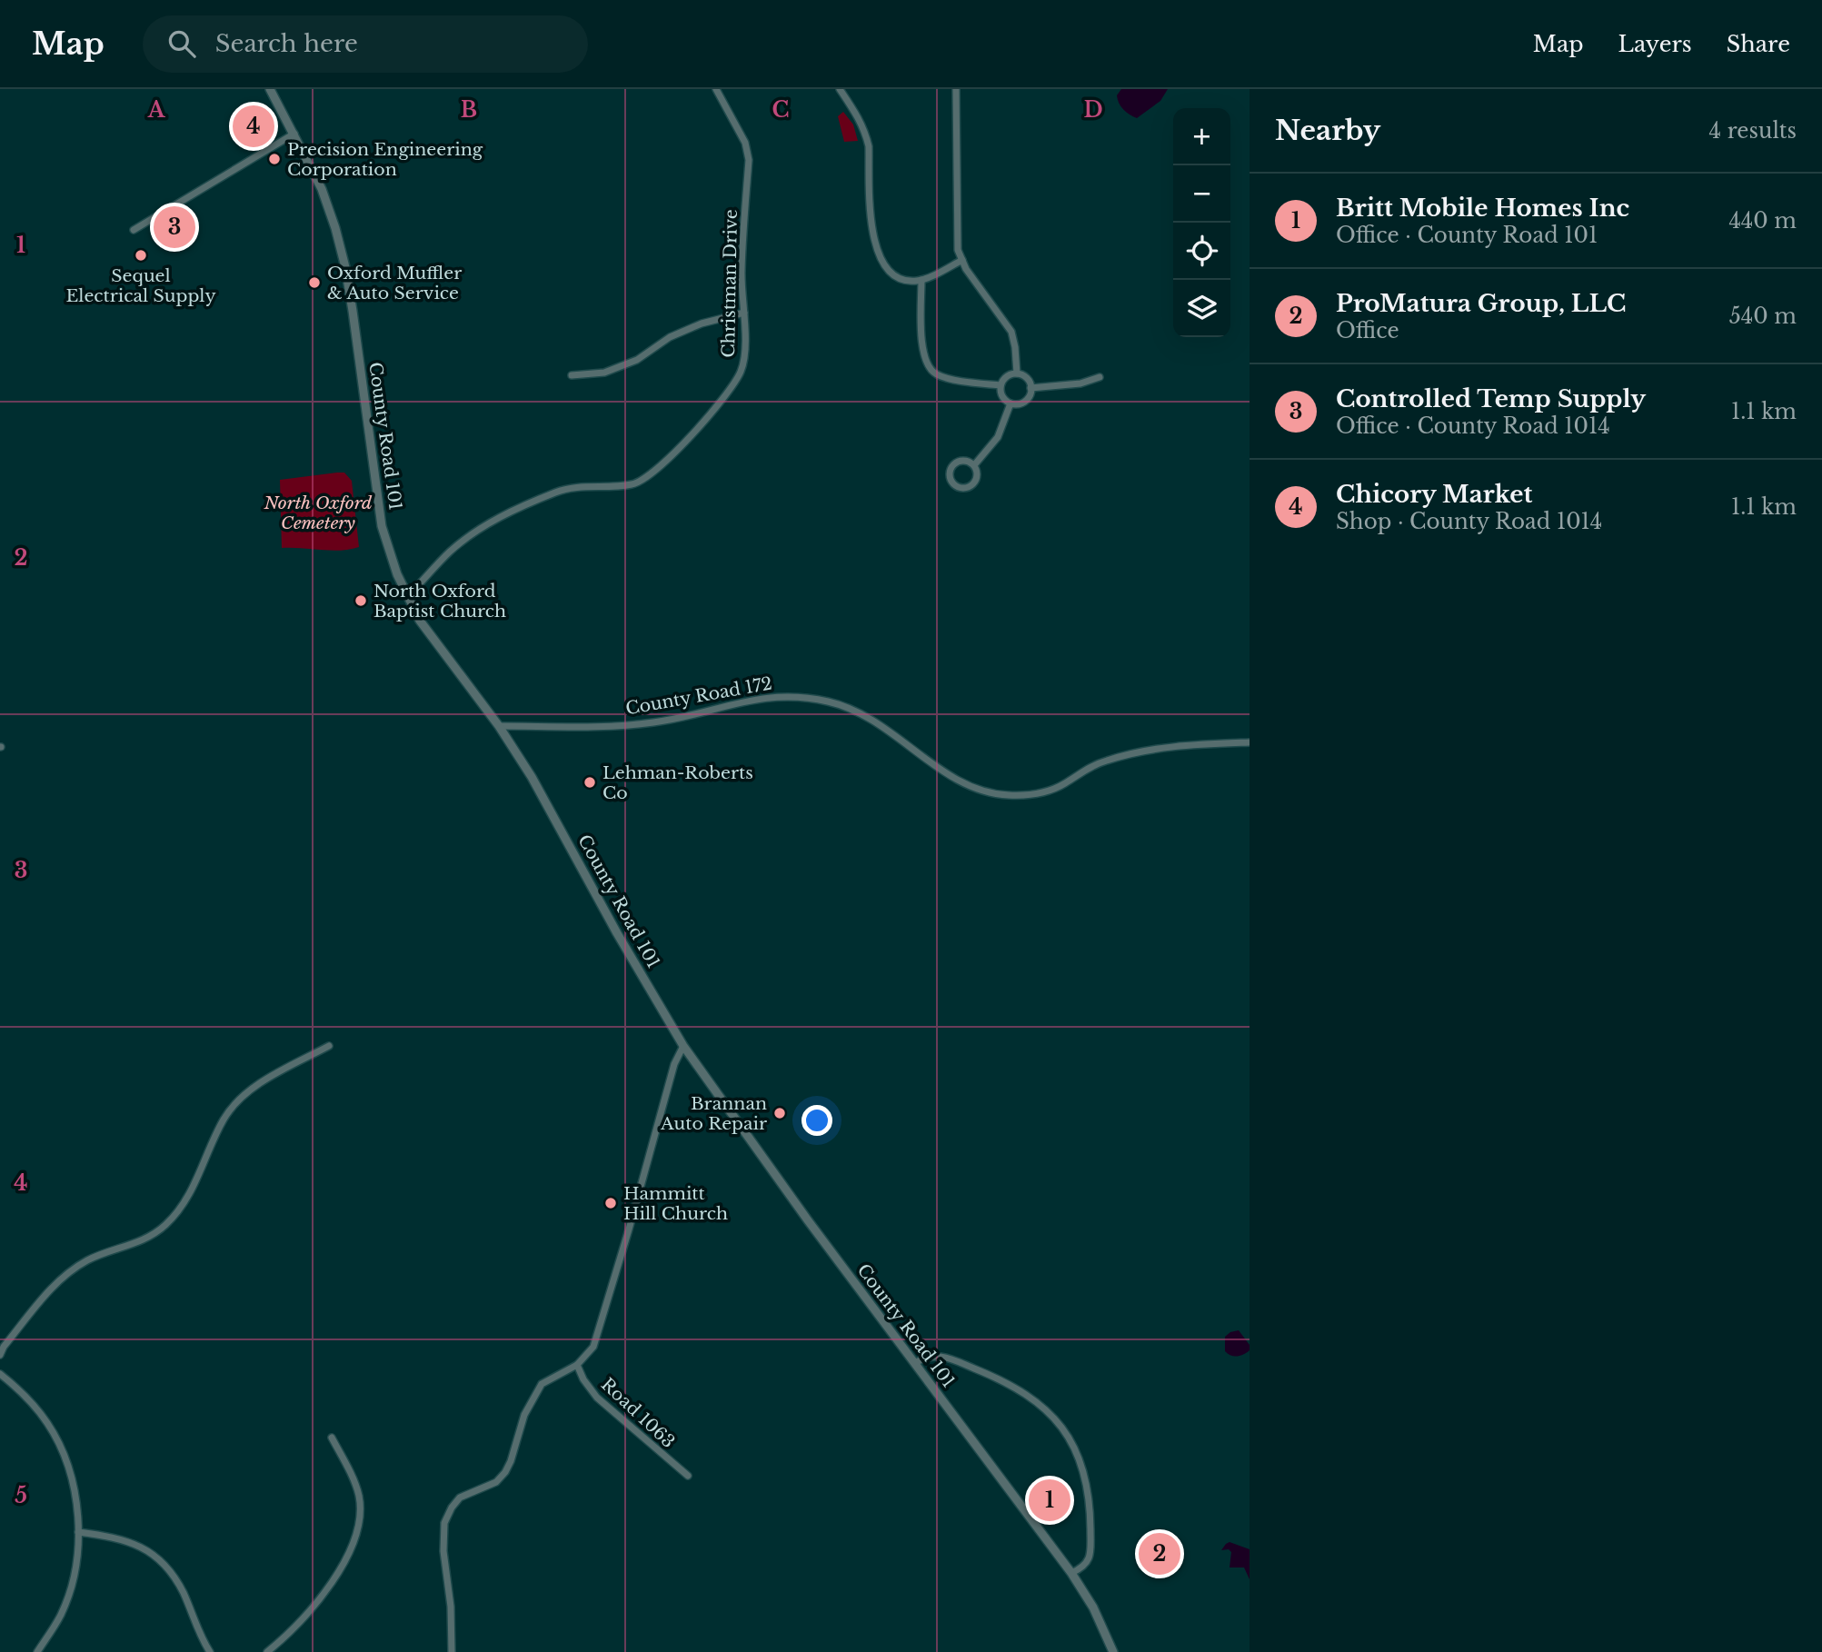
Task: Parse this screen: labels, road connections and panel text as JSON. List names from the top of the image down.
{
  "streets": {
    "street": [
      "Christman Drive",
      "County Road 101",
      "County Road 172",
      "Road 1063"
    ]
  },
  "crossings": [
    ["Christman Drive", "County Road 101"],
    ["County Road 101", "County Road 172"]
  ],
  "parks": ["North Oxford Cemetery"],
  "places": [
    "Precision Engineering Corporation",
    "Sequel Electrical Supply",
    "Oxford Muffler & Auto Service",
    "North Oxford Baptist Church",
    "Lehman-Roberts Co",
    "Brannan Auto Repair",
    "Hammitt Hill Church"
  ],
  "page": {
    "header": "Map",
    "search": "Search here",
    "nav": ["Map", "Layers", "Share"],
    "heading": ["Nearby", "4 results"],
    "pins": [
      "4",
      "3",
      "1",
      "2"
    ],
    "map_buttons": ["+", "−"],
    "list": [
      {
        "mark": "1",
        "name": "Britt Mobile Homes Inc",
        "note": "Office · County Road 101",
        "value": "440 m"
      },
      {
        "mark": "2",
        "name": "ProMatura Group, LLC",
        "note": "Office",
        "value": "540 m"
      },
      {
        "mark": "3",
        "name": "Controlled Temp Supply",
        "note": "Office · County Road 1014",
        "value": "1.1 km"
      },
      {
        "mark": "4",
        "name": "Chicory Market",
        "note": "Shop · County Road 1014",
        "value": "1.1 km"
      }
    ]
  },
  "grid": {
    "columns": [
      "A",
      "B",
      "C",
      "D"
    ],
    "rows": [
      "1",
      "2",
      "3",
      "4",
      "5"
    ]
  }
}
